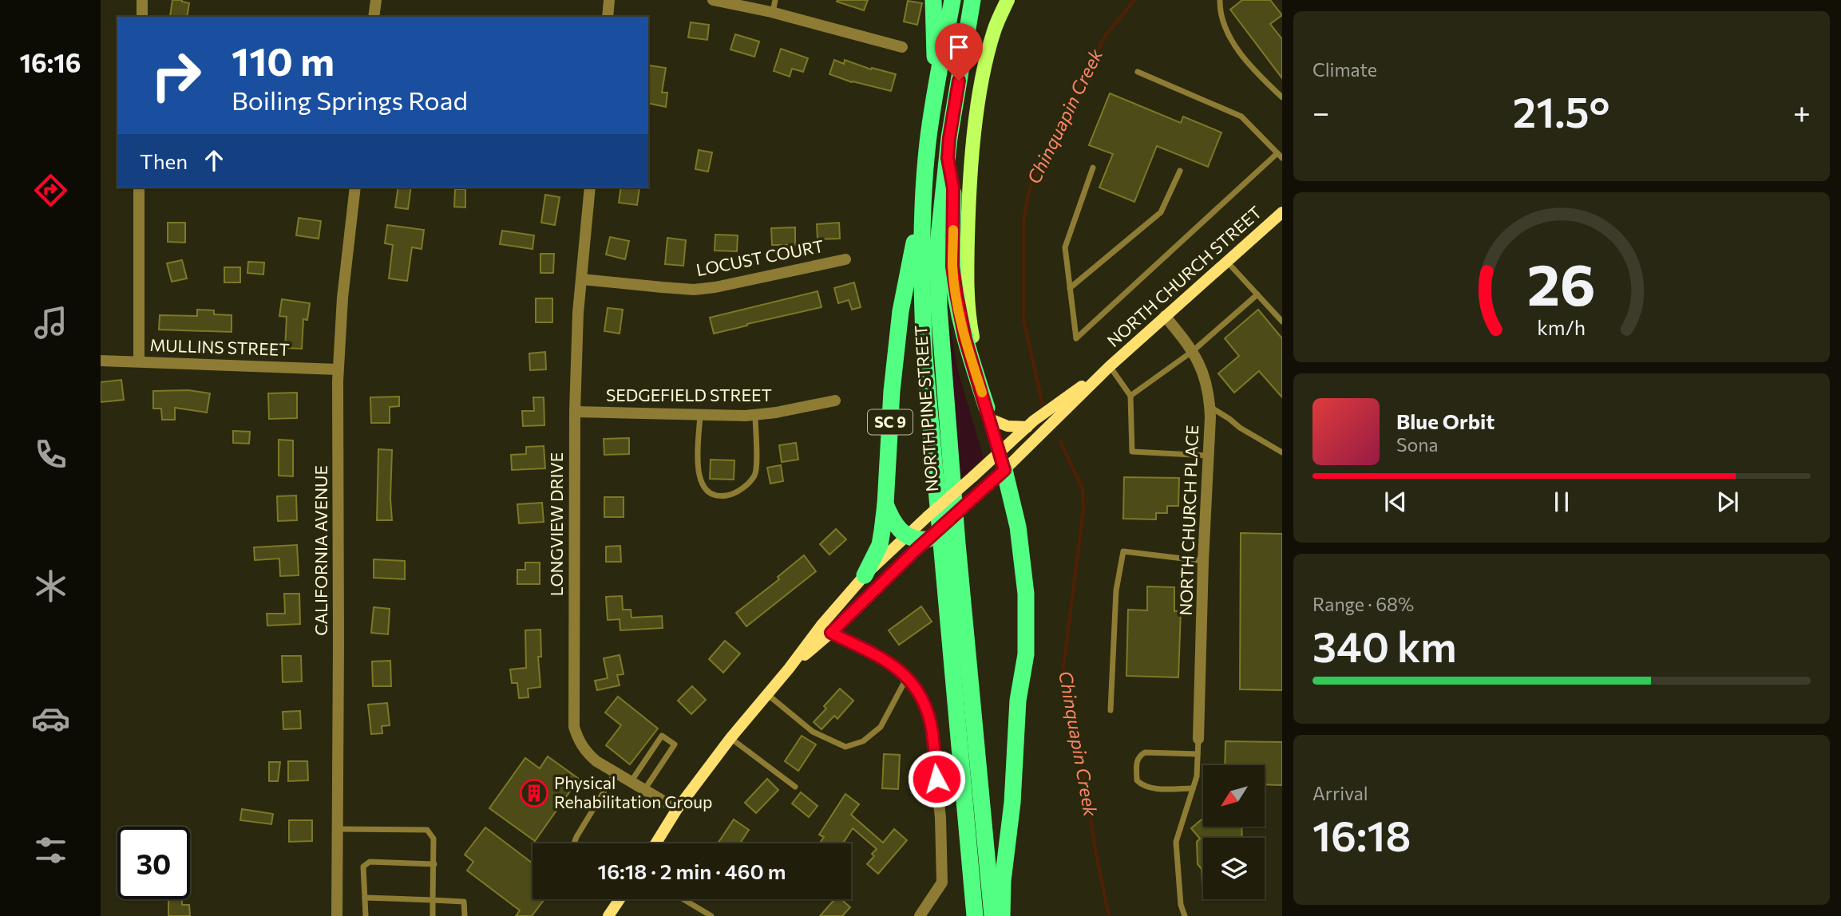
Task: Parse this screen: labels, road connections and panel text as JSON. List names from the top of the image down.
{
  "streets": {
    "highway": ["NORTH PINE STREET", "SC 9"],
    "main road": ["NORTH CHURCH STREET"],
    "street": [
      "LOCUST COURT",
      "MULLINS STREET",
      "SEDGEFIELD STREET",
      "NORTH CHURCH PLACE",
      "LONGVIEW DRIVE",
      "CALIFORNIA AVENUE"
    ]
  },
  "crossings": [
    ["LOCUST COURT", "LONGVIEW DRIVE"],
    ["NORTH CHURCH STREET", "SC 9"],
    ["NORTH CHURCH STREET", "NORTH CHURCH PLACE"],
    ["MULLINS STREET", "CALIFORNIA AVENUE"],
    ["SEDGEFIELD STREET", "LONGVIEW DRIVE"],
    ["NORTH PINE STREET", "SC 9"],
    ["SC 9", "LONGVIEW DRIVE"]
  ],
  "water": ["Chinquapin Creek"],
  "places": {
    "building": ["Physical Rehabilitation Group"]
  },
  "north": "bottom left",
  "page": {
    "tabs": "16:16",
    "tile": [
      "Climate",
      ["Range · 68%", "340 km"],
      ["Arrival", "16:18"]
    ],
    "turn": ["110 m", "Boiling Springs Road"],
    "heat": ["−", "21.5°", "+"],
    "then": "Then",
    "song": ["Blue Orbit", "Sona"],
    "limit": "30",
    "trip": "16:18 · 2 min · 460 m",
    "gauge": ["26", "km/h"]
  }
}
